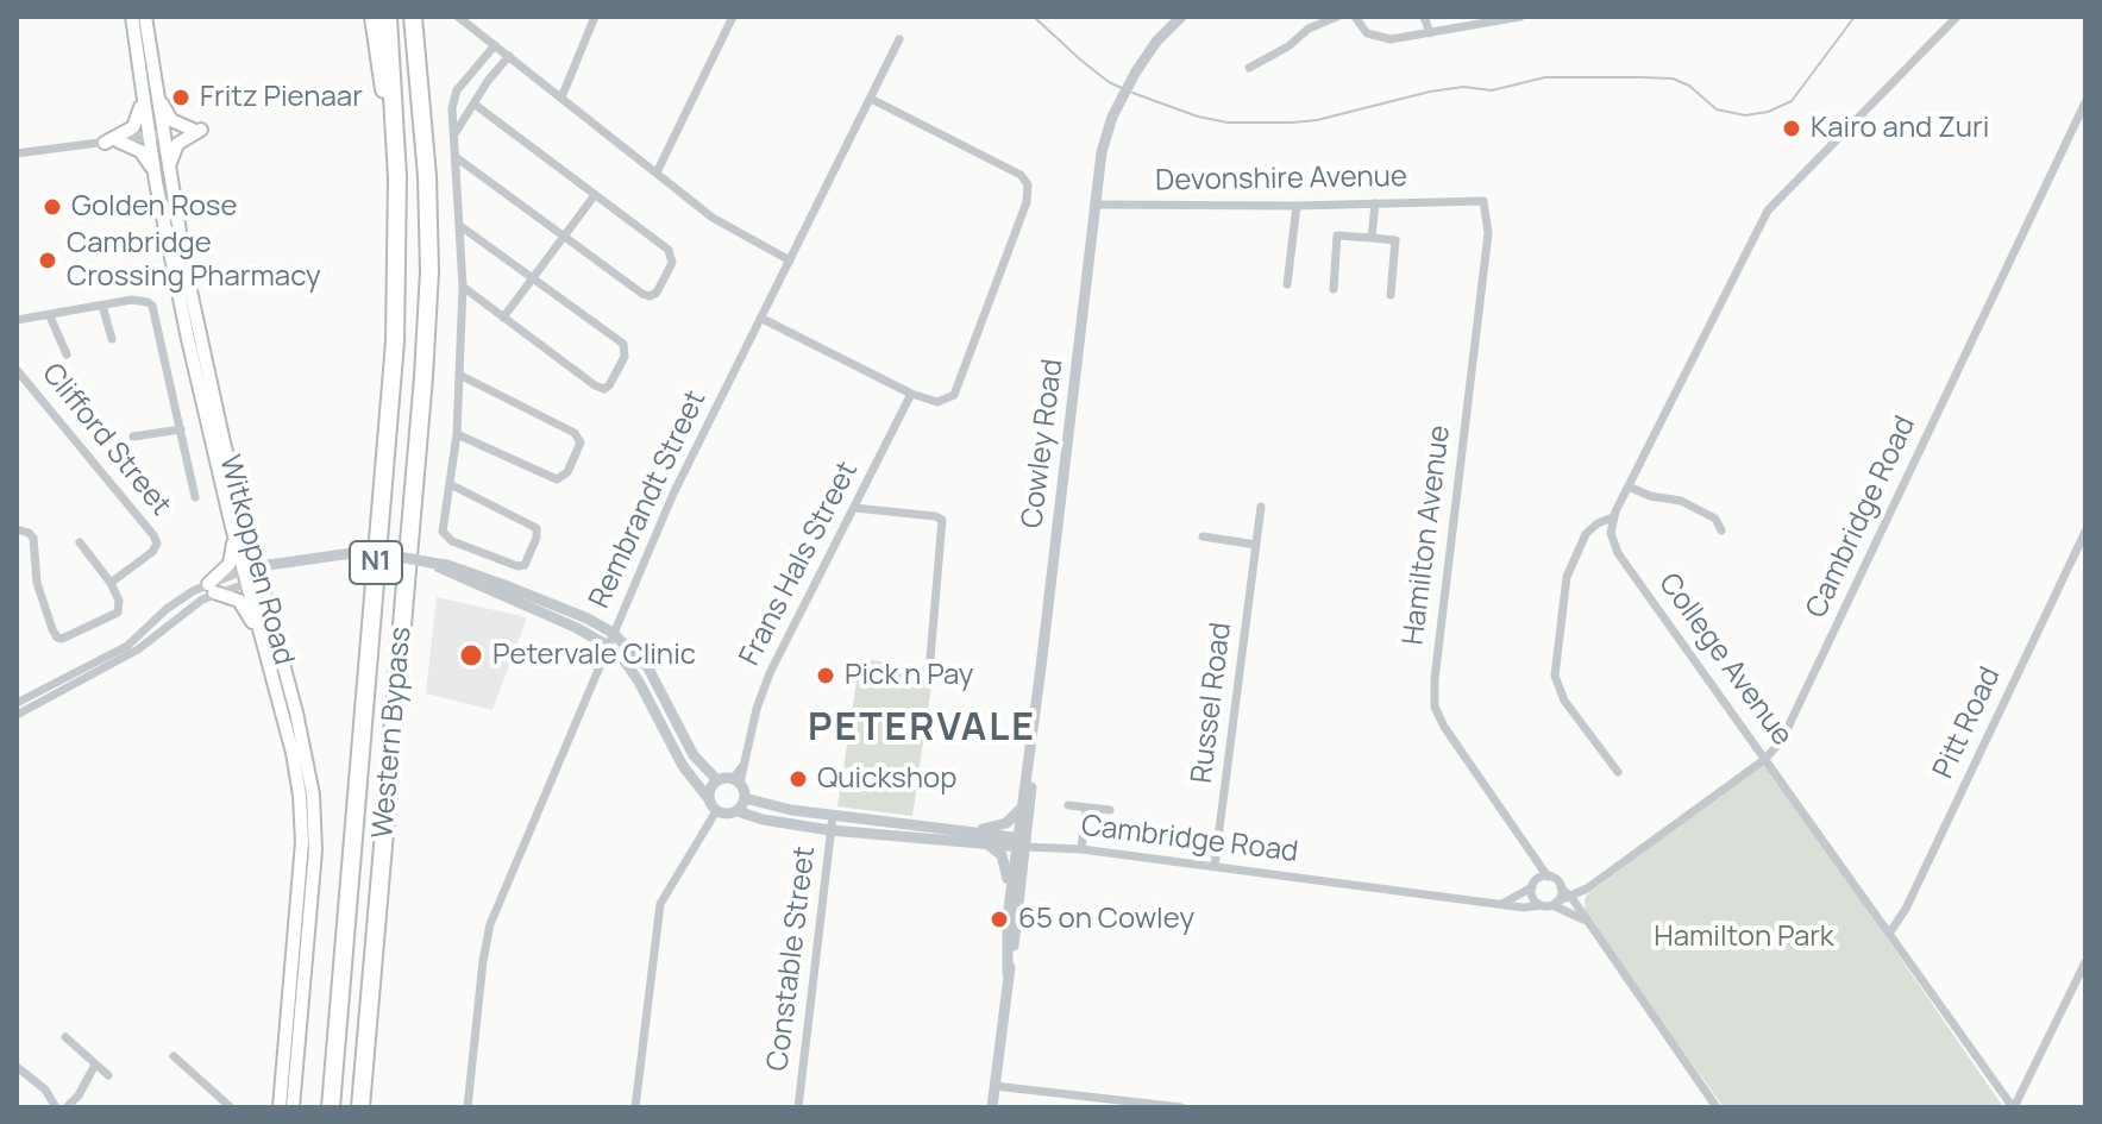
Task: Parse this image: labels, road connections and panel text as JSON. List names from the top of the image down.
{
  "streets": {
    "highway": ["N1", "Western Bypass"],
    "main road": ["Witkoppen Road"],
    "street": [
      "Devonshire Avenue",
      "Clifford Street",
      "Cowley Road",
      "Rembrandt Street",
      "Cambridge Road",
      "Hamilton Avenue",
      "Frans Hals Street",
      "College Avenue",
      "Russel Road",
      "Pitt Road",
      "Constable Street"
    ]
  },
  "crossings": [
    ["Devonshire Avenue", "Cowley Road"],
    ["Devonshire Avenue", "Hamilton Avenue"],
    ["Cowley Road", "Cambridge Road"],
    ["Cambridge Road", "Hamilton Avenue"],
    ["Cambridge Road", "Frans Hals Street"],
    ["Cambridge Road", "College Avenue"],
    ["Cambridge Road", "Russel Road"],
    ["Cambridge Road", "Constable Street"],
    ["College Avenue", "Pitt Road"]
  ],
  "districts": ["PETERVALE"],
  "parks": ["Hamilton Park"],
  "places": [
    "Fritz Pienaar",
    "Kairo and Zuri",
    "Golden Rose",
    "Cambridge Crossing Pharmacy",
    "Petervale Clinic",
    "Pick n Pay",
    "Quickshop",
    "65 on Cowley"
  ]
}
